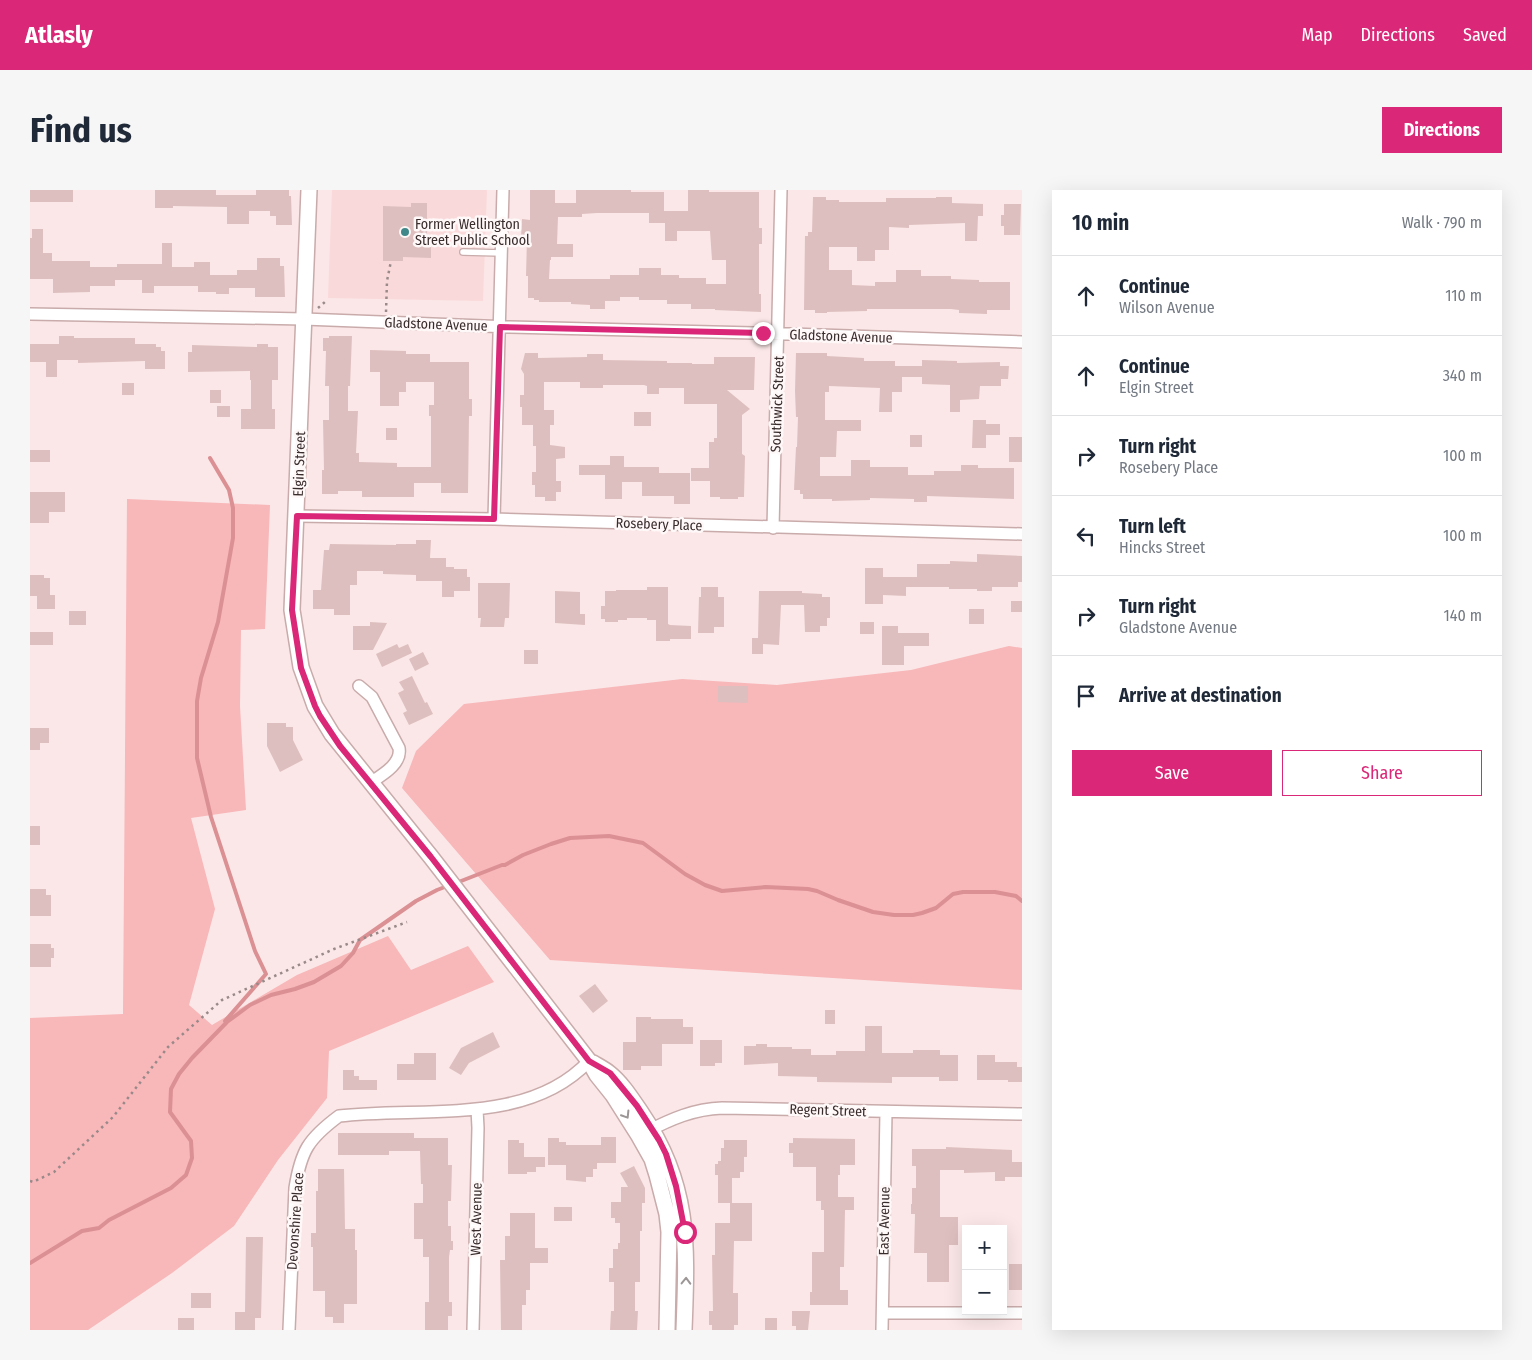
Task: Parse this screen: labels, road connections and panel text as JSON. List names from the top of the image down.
{
  "streets": {
    "street": [
      "Gladstone Avenue",
      "Southwick Street",
      "Elgin Street",
      "Rosebery Place",
      "Regent Street",
      "West Avenue",
      "Devonshire Place",
      "East Avenue"
    ]
  },
  "crossings": [
    ["Gladstone Avenue", "Southwick Street"],
    ["Gladstone Avenue", "Elgin Street"],
    ["Southwick Street", "Rosebery Place"],
    ["Elgin Street", "Rosebery Place"],
    ["Elgin Street", "Regent Street"],
    ["Regent Street", "East Avenue"],
    ["West Avenue", "Devonshire Place"]
  ],
  "places": ["Former Wellington Street Public School"],
  "page": {
    "header": "Atlasly",
    "nav": ["Map", "Directions", "Saved"],
    "buttons": [
      "Directions",
      ["Save", "Share"]
    ],
    "title": "Find us",
    "heading": ["10 min", "Walk · 790 m"],
    "list": [
      ["Continue", "Wilson Avenue", "110 m"],
      ["Continue", "Elgin Street", "340 m"],
      ["Turn right", "Rosebery Place", "100 m"],
      ["Turn left", "Hincks Street", "100 m"],
      ["Turn right", "Gladstone Avenue", "140 m"],
      "Arrive at destination"
    ],
    "map_buttons": ["+", "−"]
  }
}
